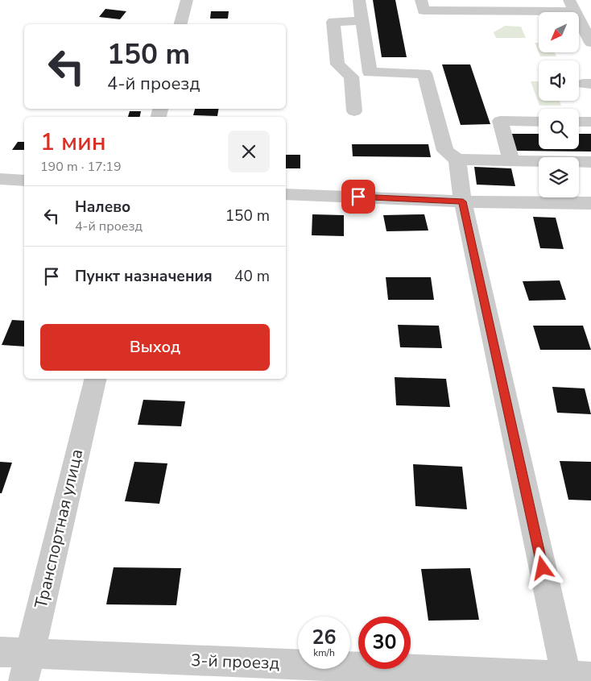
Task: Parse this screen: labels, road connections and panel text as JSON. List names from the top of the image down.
{
  "streets": {
    "street": ["Транспортная улица", "3-й проезд"]
  },
  "crossings": [
    ["Транспортная улица", "3-й проезд"]
  ],
  "north": "bottom left",
  "page": {
    "turn": ["150 m", "4-й проезд"],
    "heading": ["1 мин", "190 m · 17:19"],
    "list": [
      {
        "name": "Налево",
        "note": "4-й проезд",
        "value": "150 m"
      },
      {
        "name": "Пункт назначения",
        "value": "40 m"
      }
    ],
    "buttons": "Выход",
    "speed": "26 km/h",
    "limit": "30"
  }
}
